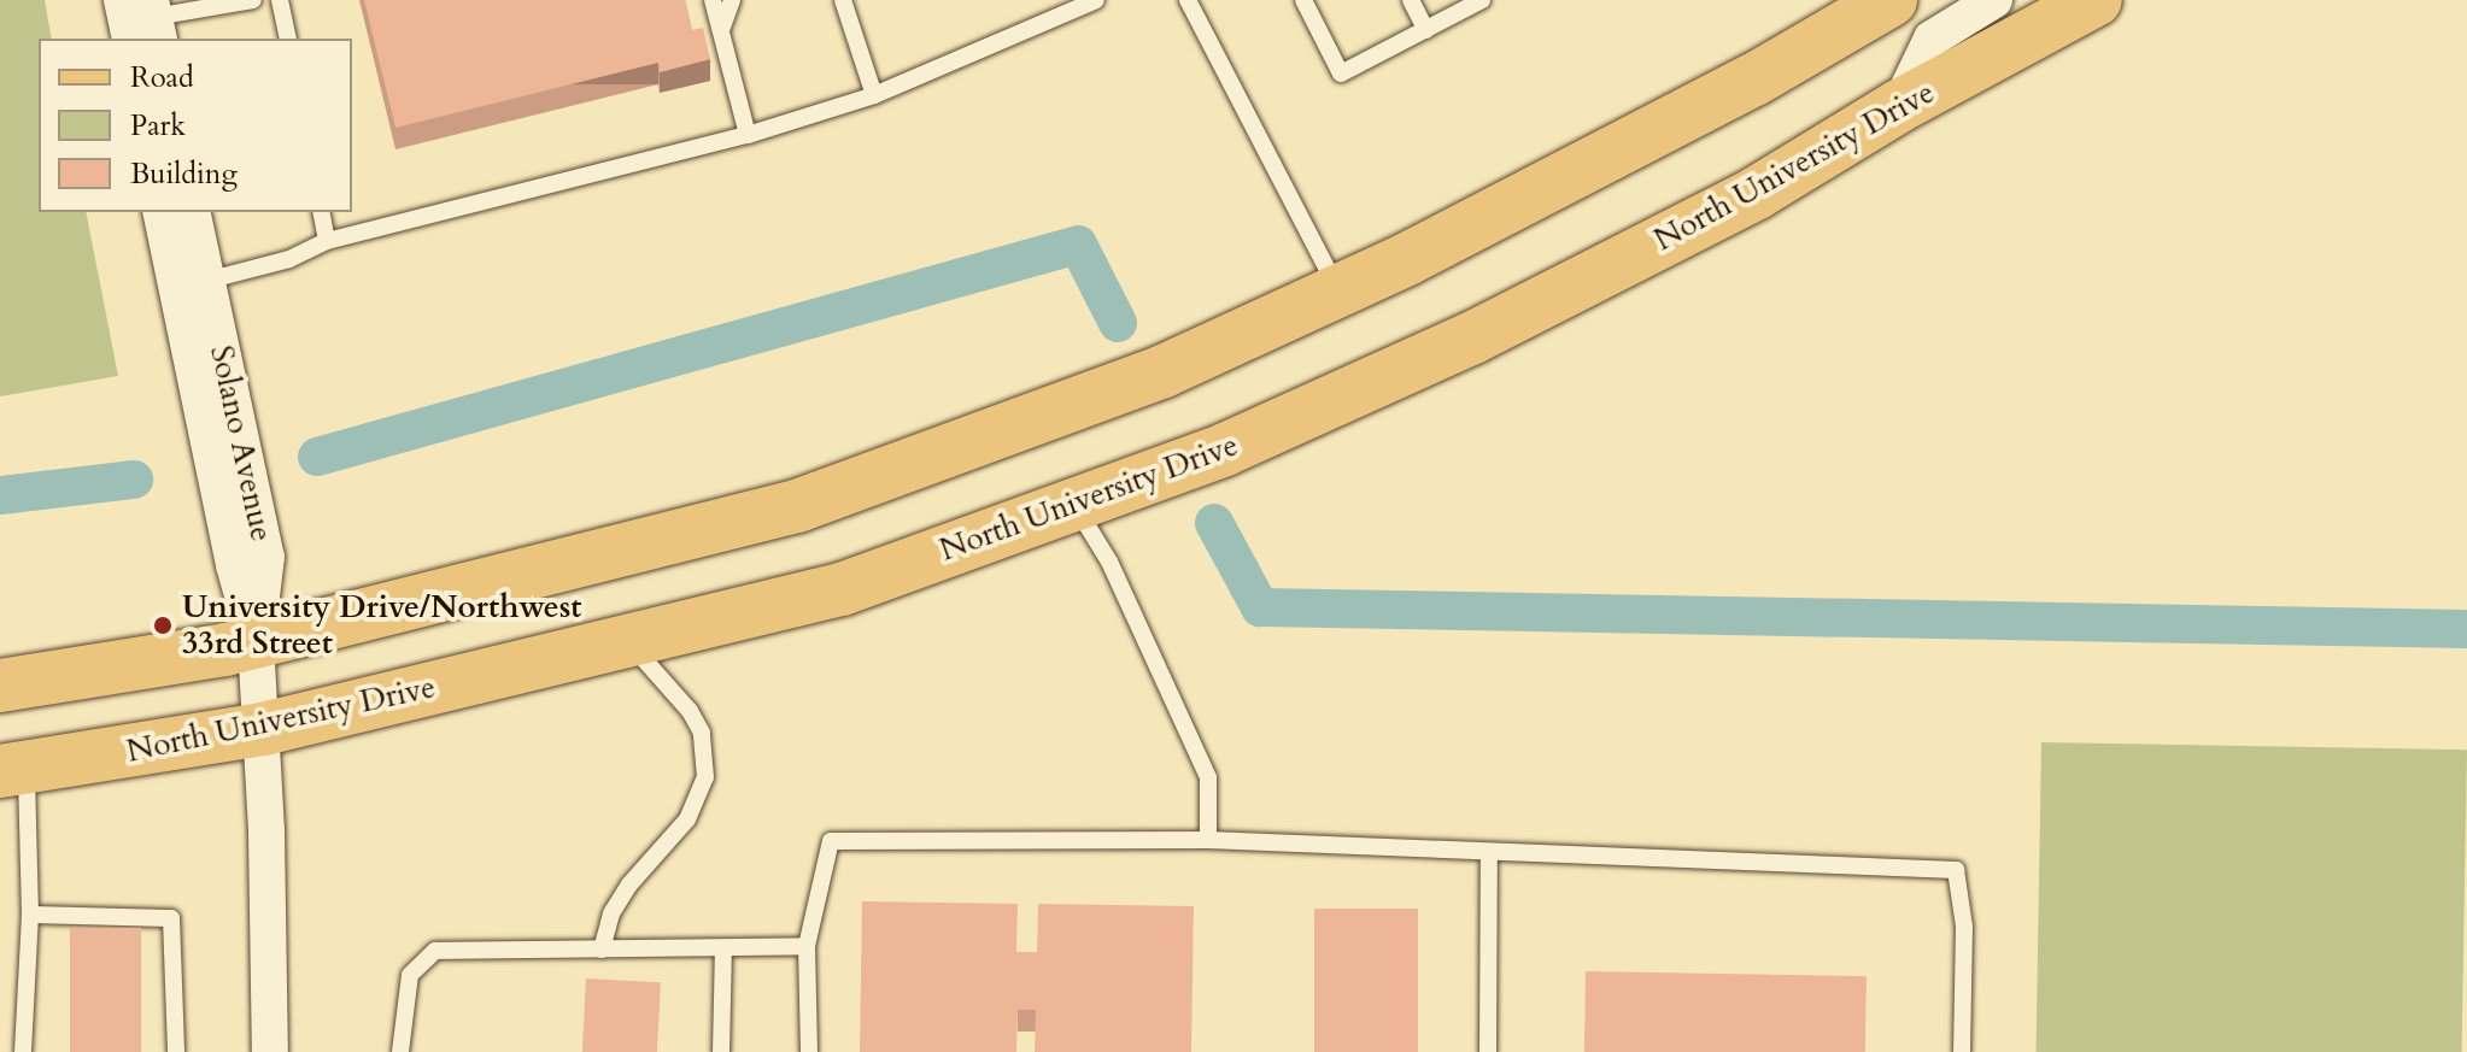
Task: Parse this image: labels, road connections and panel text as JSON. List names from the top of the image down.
{
  "streets": {
    "main road": ["North University Drive"],
    "street": ["Solano Avenue"]
  },
  "places": ["University Drive/Northwest 33rd Street"],
  "legend": ["Road", "Park", "Building"]
}
